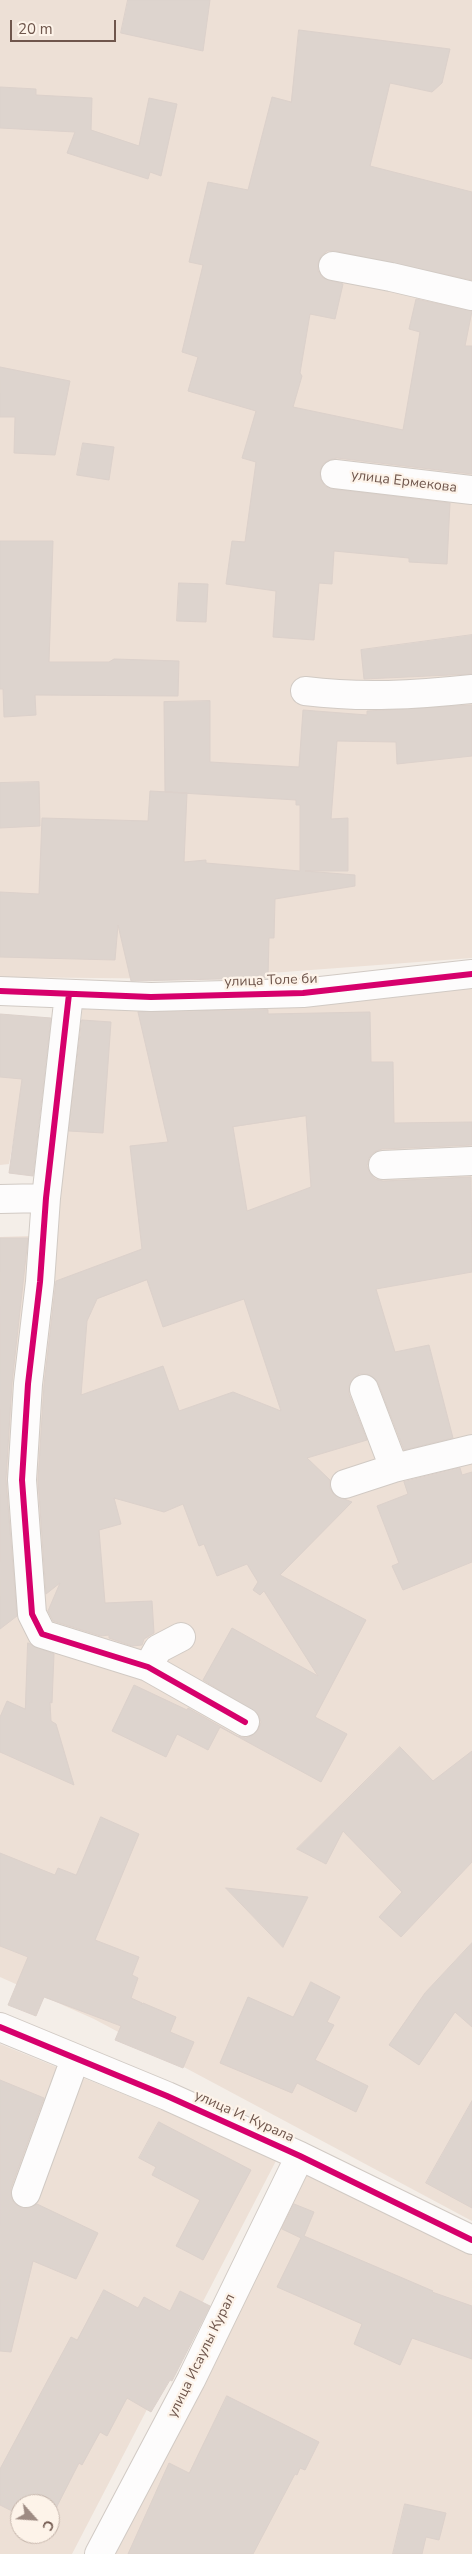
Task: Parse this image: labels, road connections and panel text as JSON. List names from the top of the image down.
{
  "streets": {
    "street": [
      "улица Ермекова",
      "улица Толе би",
      "улица И. Курала",
      "улица Исаулы Курал"
    ]
  },
  "crossings": [
    ["улица И. Курала", "улица Исаулы Курал"]
  ],
  "scale_bar": "20 m",
  "north": "bottom right"
}
